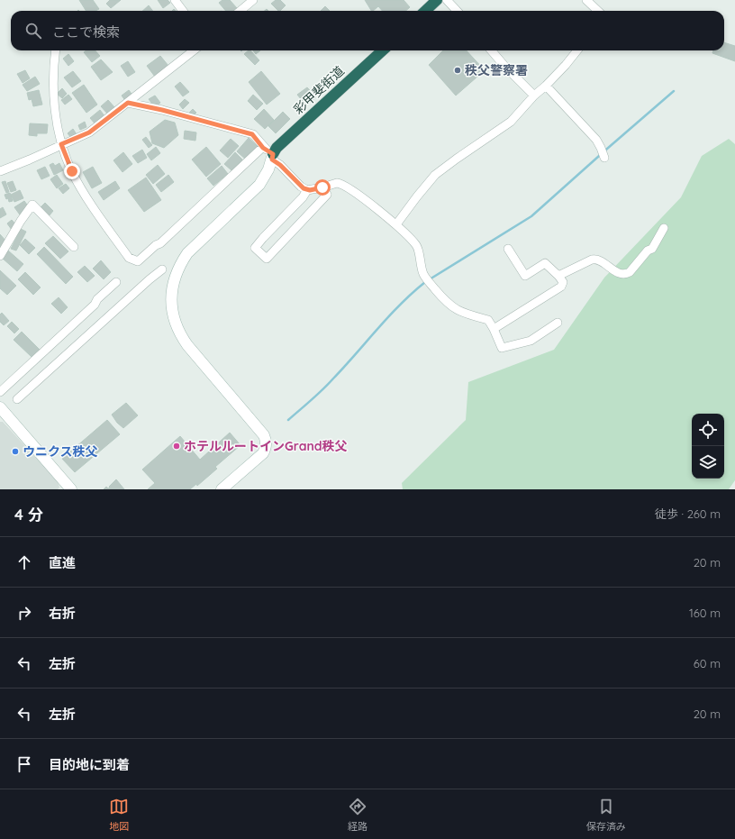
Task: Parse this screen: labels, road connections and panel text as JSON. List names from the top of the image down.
{
  "streets": {
    "highway": ["彩甲斐街道"]
  },
  "places": ["秩父警察署", "ホテルルートインGrand秩父", "ウニクス秩父"],
  "page": {
    "search": "ここで検索",
    "heading": ["4 分", "徒歩 · 260 m"],
    "list": [
      ["直進", "20 m"],
      ["右折", "160 m"],
      ["左折", "60 m"],
      ["左折", "20 m"],
      "目的地に到着"
    ],
    "nav": ["地図", "経路", "保存済み"]
  }
}
